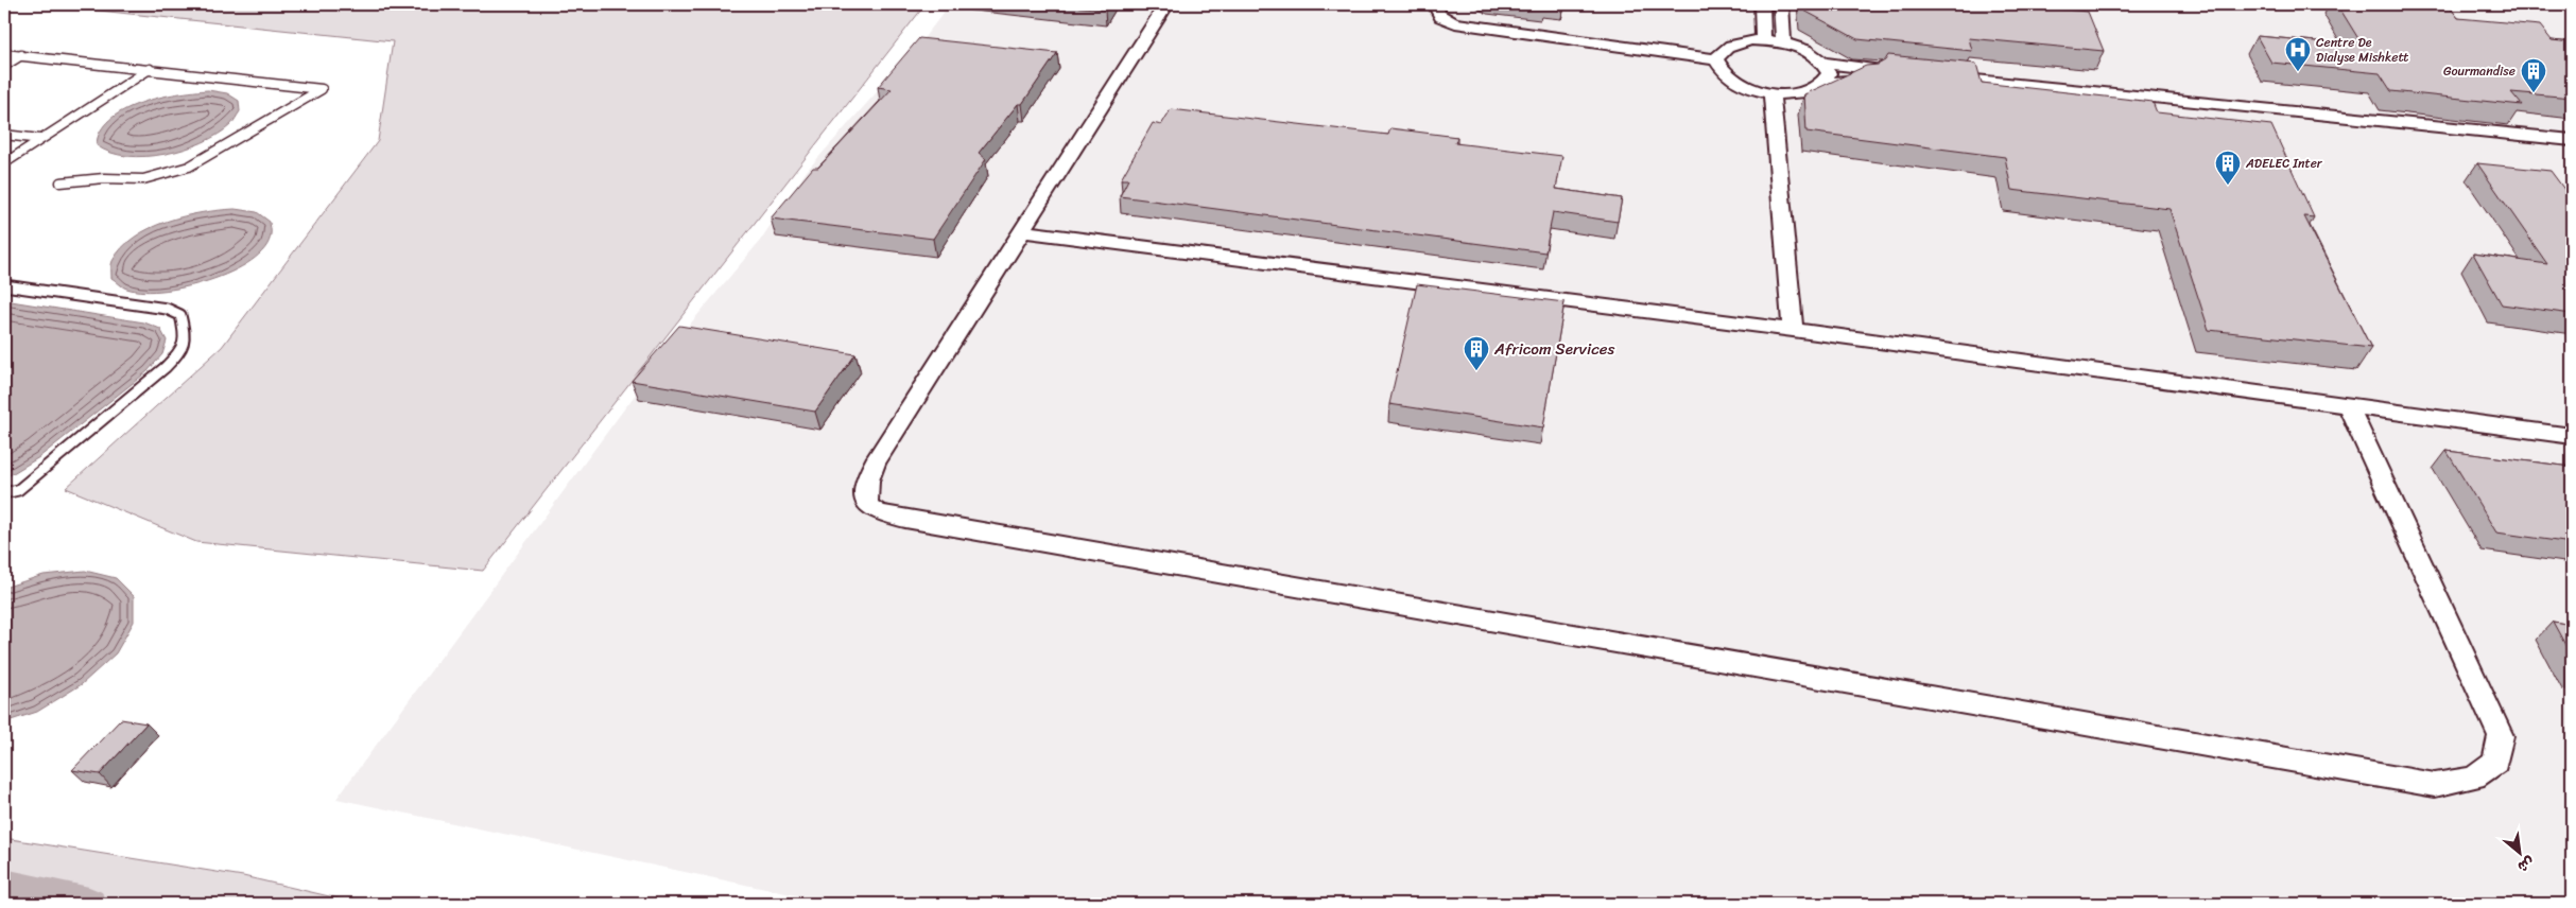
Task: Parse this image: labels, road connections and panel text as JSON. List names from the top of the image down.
{
  "places": {
    "hospital": ["Centre De Dialyse Mishkett"],
    "building": ["Gourmandise", "ADELEC Inter", "Africom Services"]
  },
  "north": "bottom right"
}
